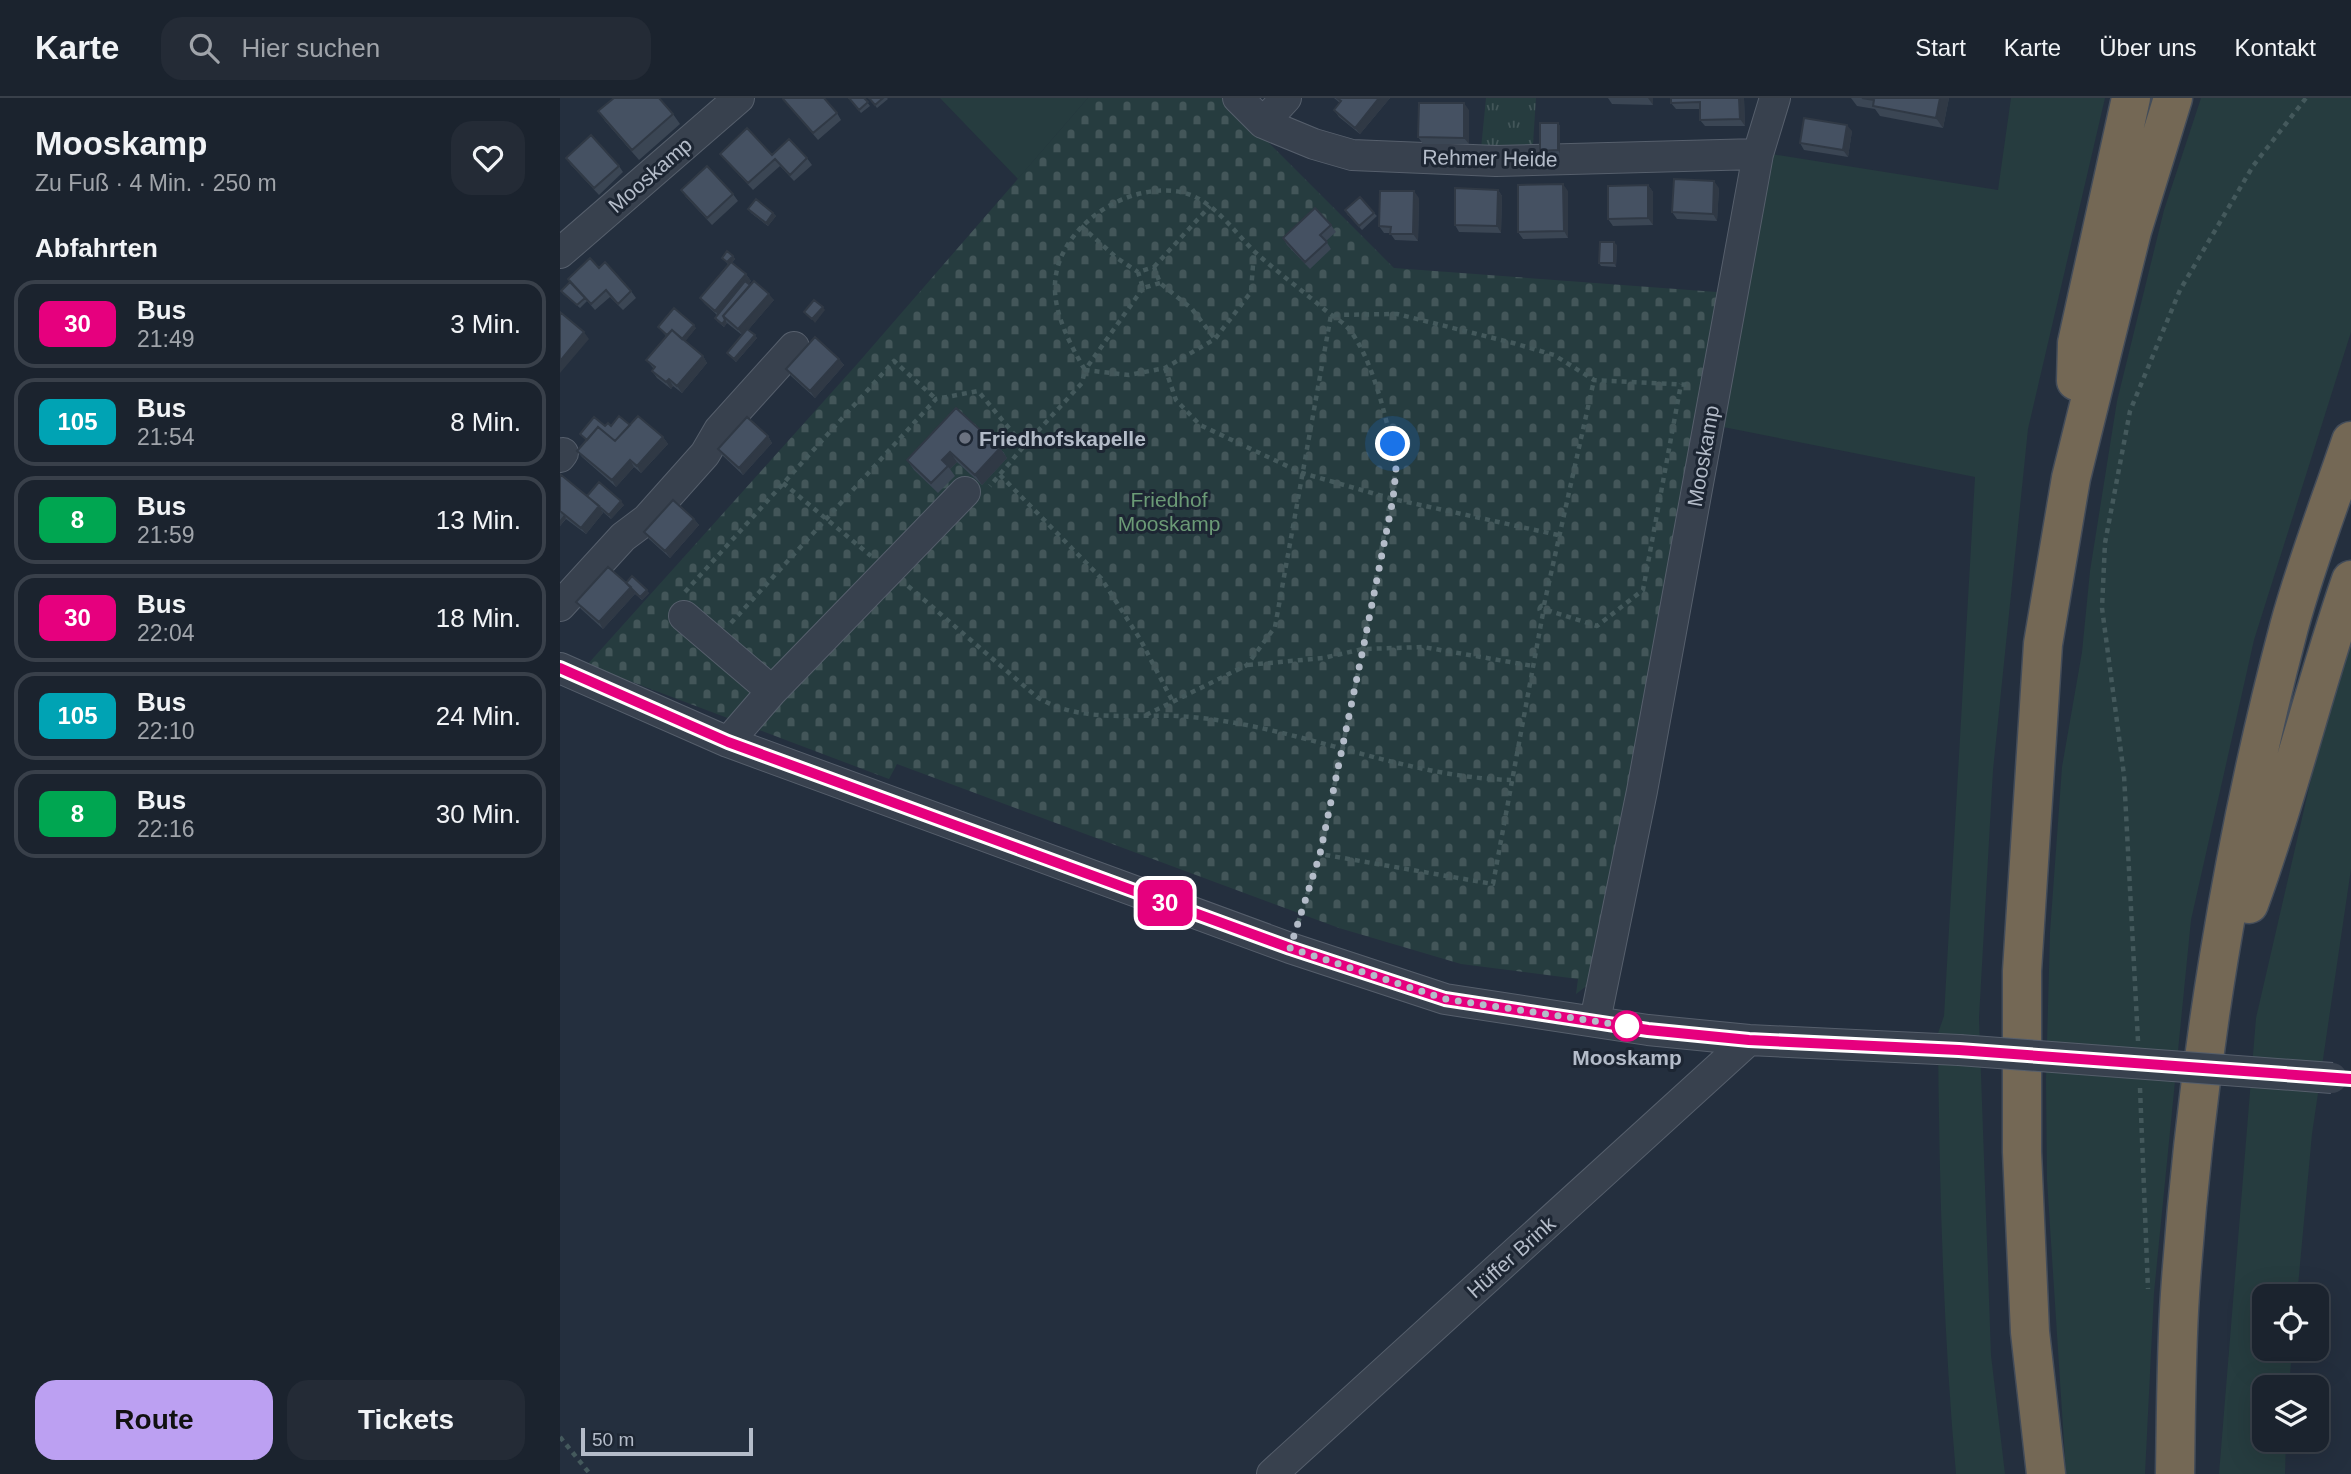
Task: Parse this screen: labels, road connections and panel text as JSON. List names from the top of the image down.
{
  "streets": {
    "street": ["Rehmer Heide", "Mooskamp", "Hüffer Brink"]
  },
  "crossings": [
    ["Rehmer Heide", "Mooskamp"]
  ],
  "parks": ["Friedhof Mooskamp"],
  "places": ["Friedhofskapelle", "Mooskamp"],
  "lines": ["bus line 30"],
  "scale_bar": "50 m",
  "page": {
    "header": "Karte",
    "search": "Hier suchen",
    "nav": [
      "Start",
      "Karte",
      "Über uns",
      "Kontakt"
    ],
    "heading": [
      ["Mooskamp", "Zu Fuß · 4 Min. · 250 m"],
      "Abfahrten"
    ],
    "on_map": "30",
    "list": [
      {
        "mark": "30",
        "name": "Bus",
        "note": "21:49",
        "value": "3 Min."
      },
      {
        "mark": "105",
        "name": "Bus",
        "note": "21:54",
        "value": "8 Min."
      },
      {
        "mark": "8",
        "name": "Bus",
        "note": "21:59",
        "value": "13 Min."
      },
      {
        "mark": "30",
        "name": "Bus",
        "note": "22:04",
        "value": "18 Min."
      },
      {
        "mark": "105",
        "name": "Bus",
        "note": "22:10",
        "value": "24 Min."
      },
      {
        "mark": "8",
        "name": "Bus",
        "note": "22:16",
        "value": "30 Min."
      }
    ],
    "buttons": ["Route", "Tickets"],
    "scale": "50 m"
  }
}
